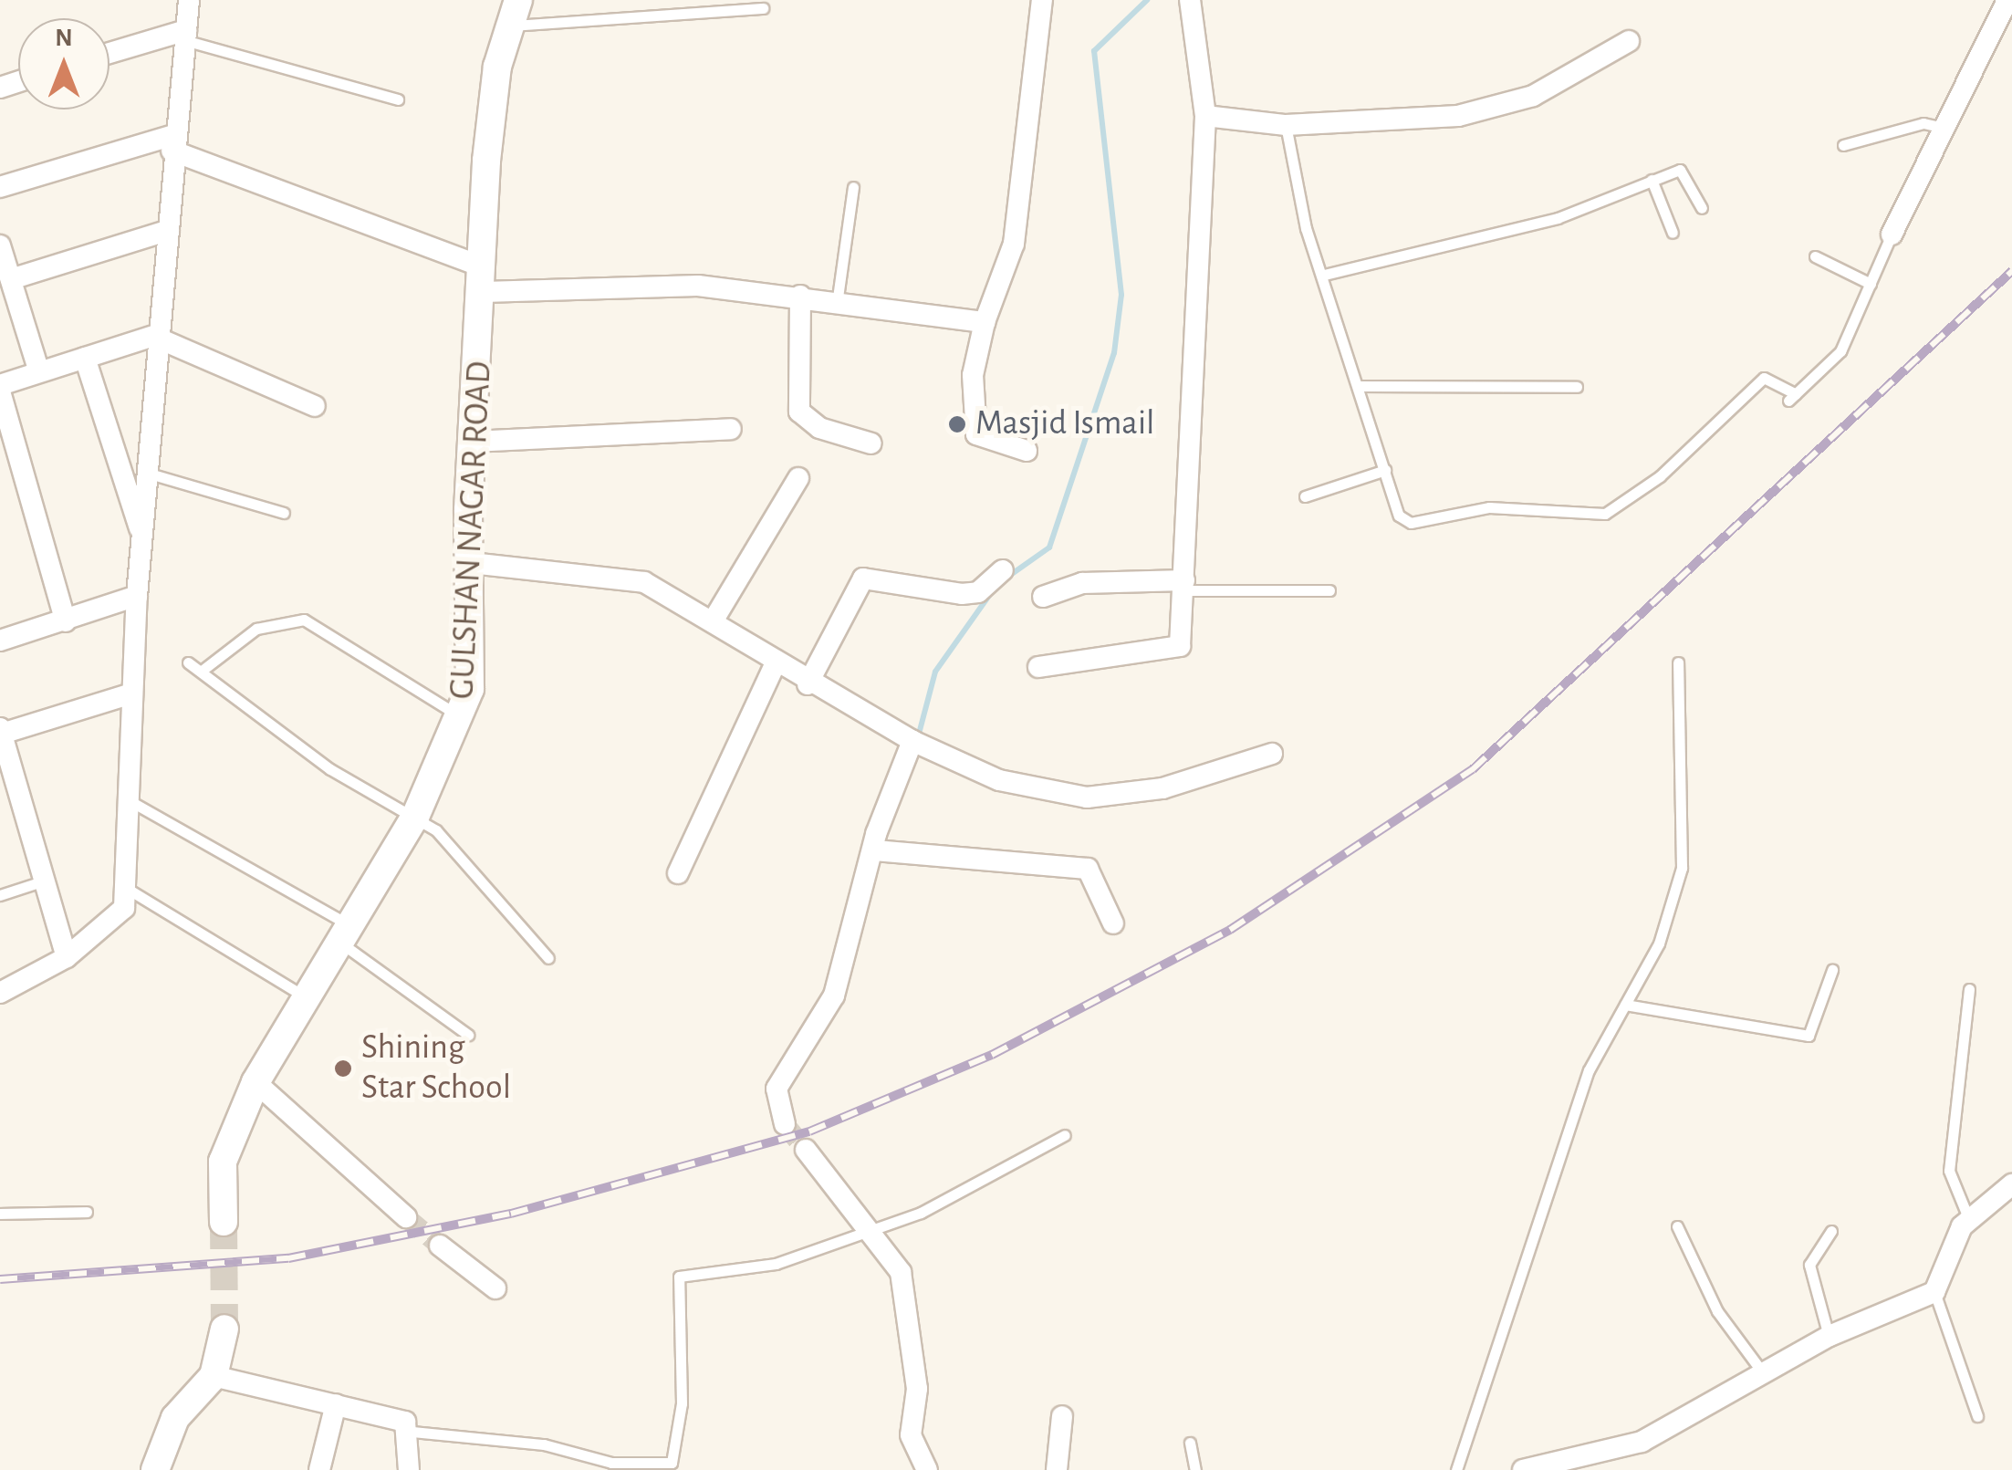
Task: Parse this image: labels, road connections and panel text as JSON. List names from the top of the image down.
{
  "streets": {
    "street": ["GULSHAN NAGAR ROAD"]
  },
  "places": ["Masjid Ismail", "Shining Star School"],
  "north": "top"
}
